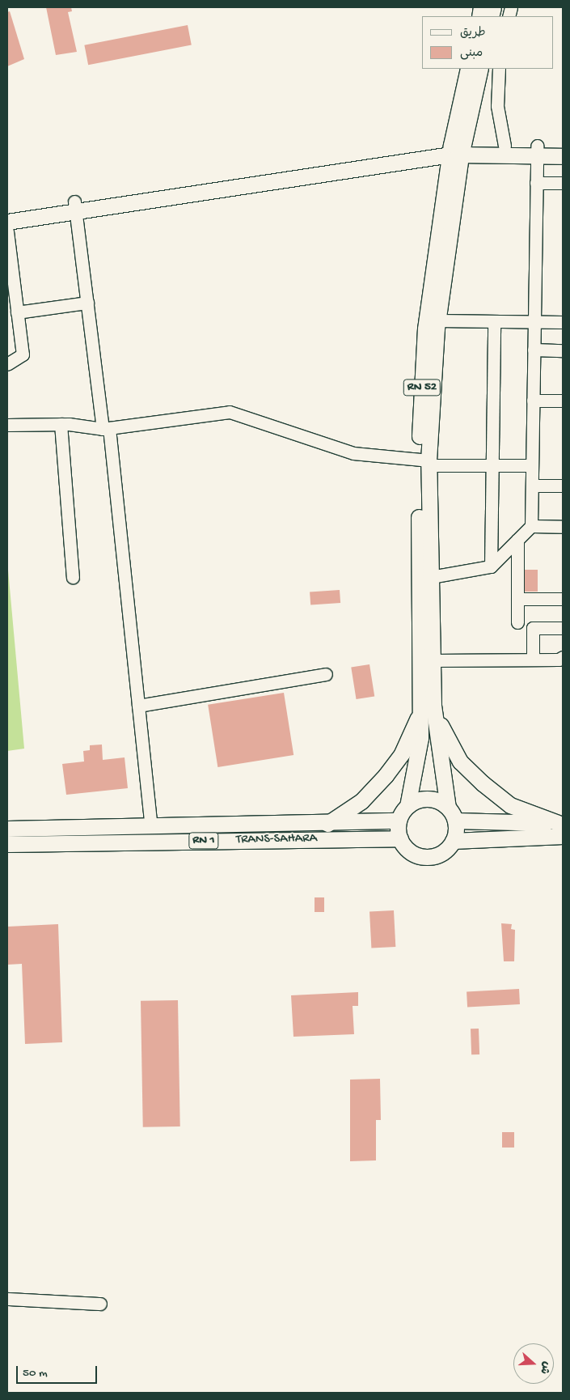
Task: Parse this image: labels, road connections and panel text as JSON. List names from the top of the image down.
{
  "streets": {
    "main road": ["RN 52", "TRANS-SAHARA", "RN 1"]
  },
  "legend": ["طريق", "مبنى"],
  "scale_bar": "50 m",
  "north": "right"
}
